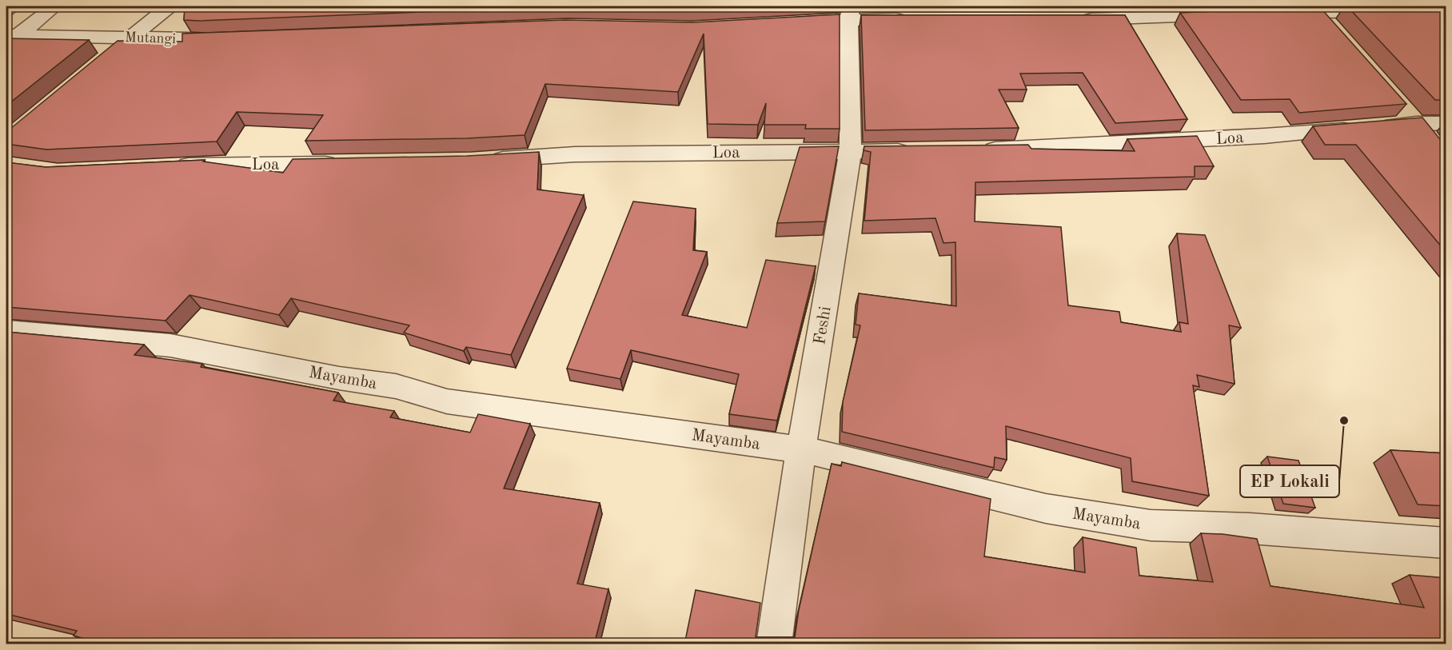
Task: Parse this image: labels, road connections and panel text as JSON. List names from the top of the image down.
{
  "streets": {
    "street": [
      "Mutangi",
      "Loa",
      "Feshi",
      "Mayamba"
    ]
  },
  "crossings": [
    ["Loa", "Feshi"],
    ["Feshi", "Mayamba"]
  ],
  "places": ["EP Lokali"]
}
